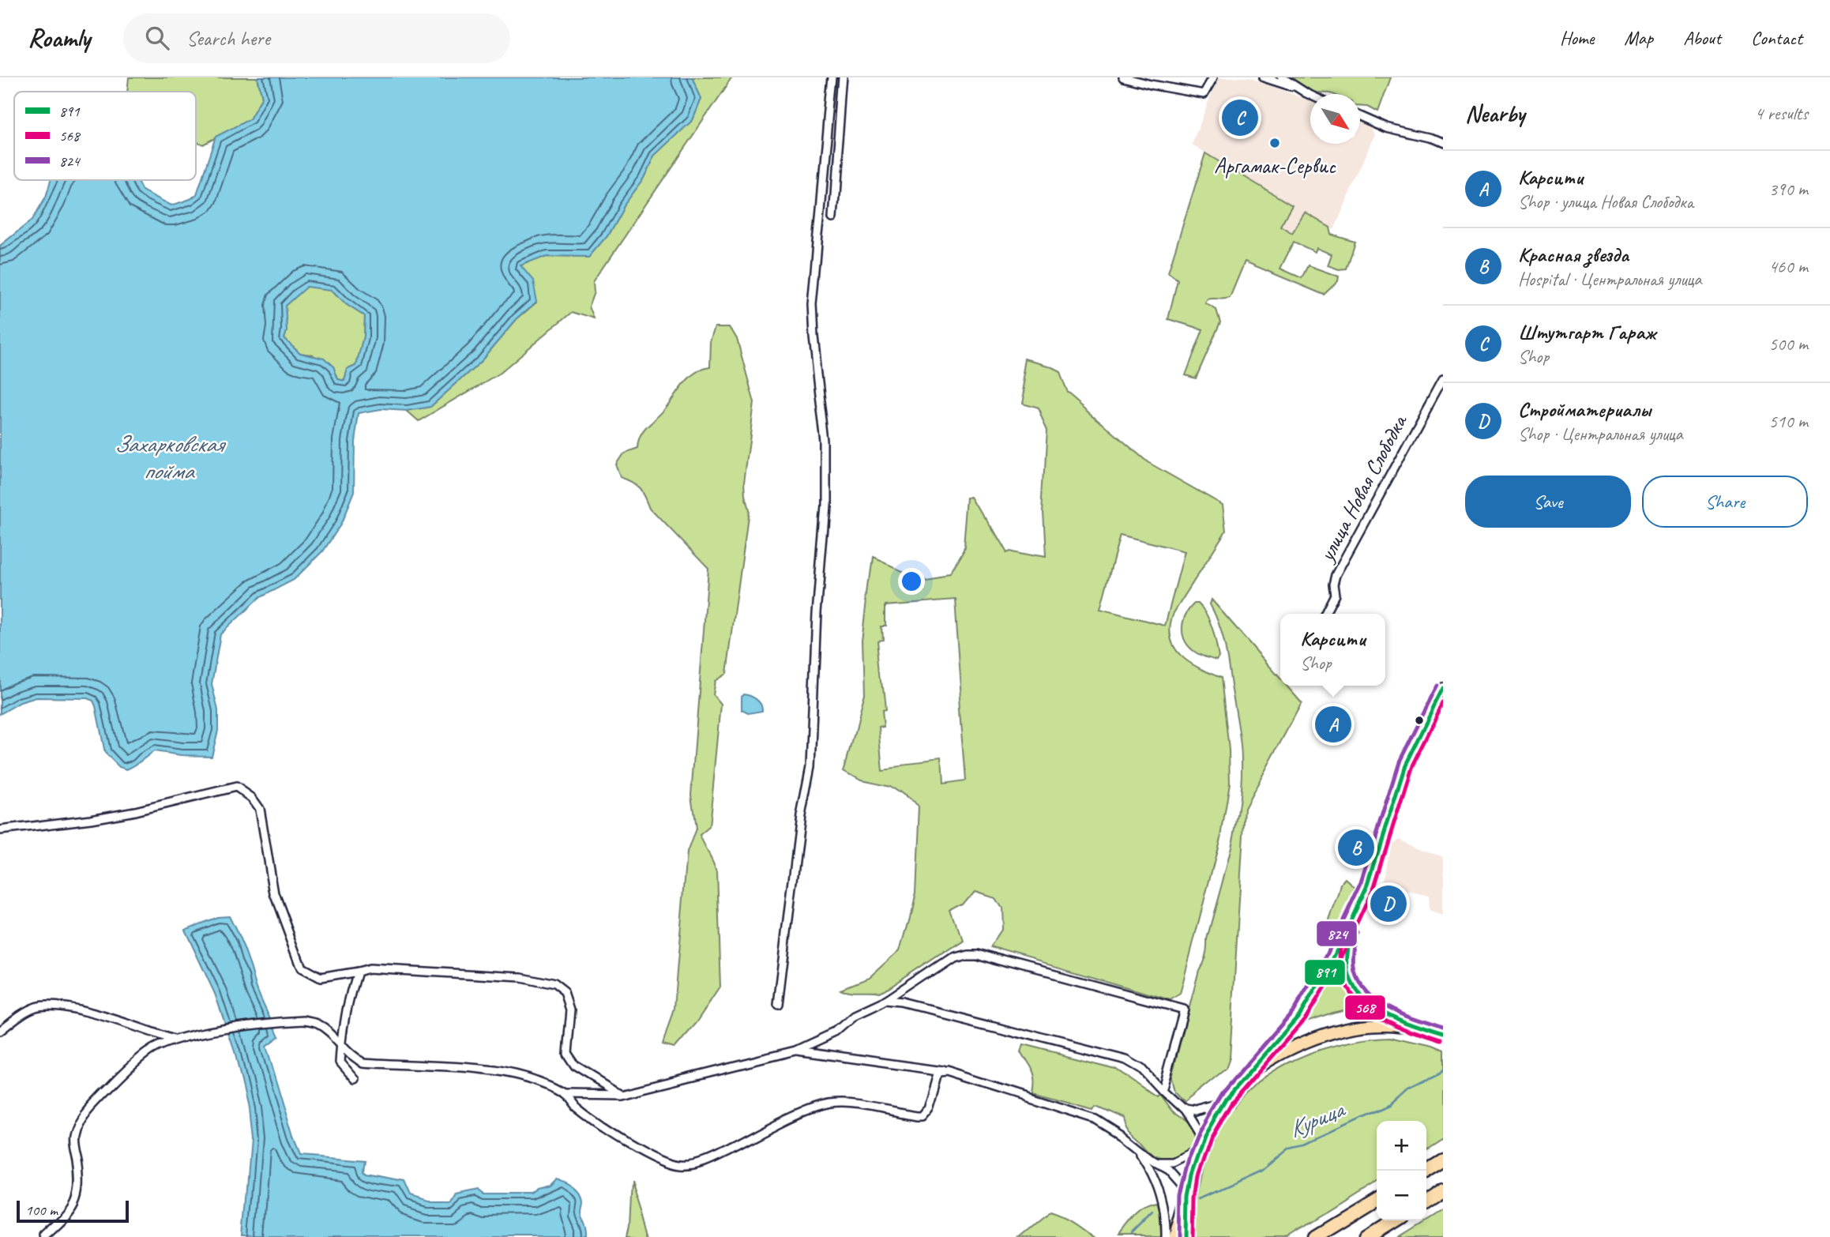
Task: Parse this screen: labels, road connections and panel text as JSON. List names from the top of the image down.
{
  "streets": {
    "street": ["улица Новая Слободка"]
  },
  "water": ["Захарковская пойма", "Курица"],
  "places": ["Аргамак-Сервис"],
  "lines": ["transit line 824", "transit line 891", "transit line 568"],
  "legend": ["891", "568", "824"],
  "scale_bar": "100 m",
  "north": "bottom right",
  "page": {
    "header": "Roamly",
    "search": "Search here",
    "nav": [
      "Home",
      "Map",
      "About",
      "Contact"
    ],
    "heading": ["Nearby", "4 results"],
    "pins": [
      "C",
      "A",
      "B",
      "D"
    ],
    "list": [
      {
        "mark": "A",
        "name": "Карсити",
        "note": "Shop · улица Новая Слободка",
        "value": "390 m"
      },
      {
        "mark": "B",
        "name": "Красная звезда",
        "note": "Hospital · Центральная улица",
        "value": "460 m"
      },
      {
        "mark": "C",
        "name": "Штутгарт Гараж",
        "note": "Shop",
        "value": "500 m"
      },
      {
        "mark": "D",
        "name": "Стройматериалы",
        "note": "Shop · Центральная улица",
        "value": "510 m"
      }
    ],
    "buttons": ["Save", "Share"],
    "popup": ["Карсити", "Shop"],
    "map_buttons": ["+", "−"],
    "scale": "100 m"
  }
}
